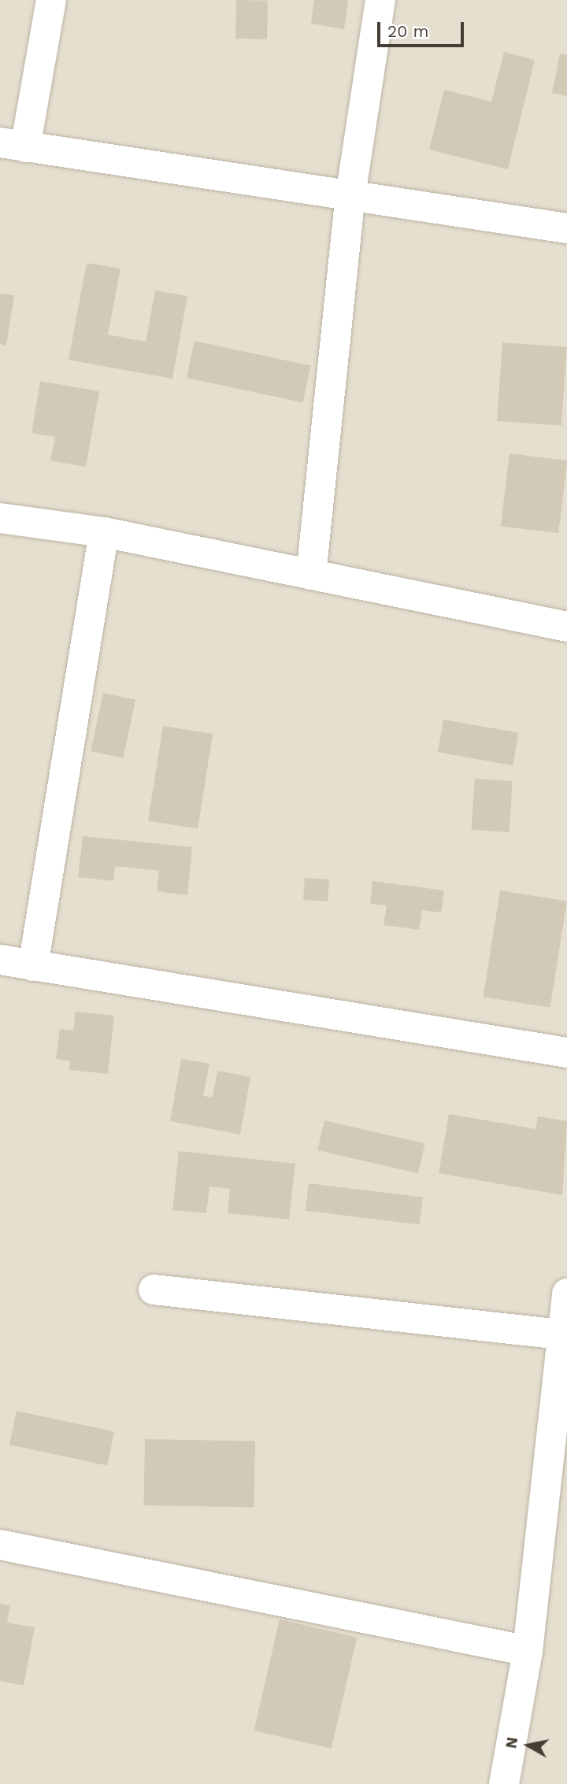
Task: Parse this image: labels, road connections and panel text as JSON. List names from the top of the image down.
{
  "scale_bar": "20 m",
  "north": "left"
}
